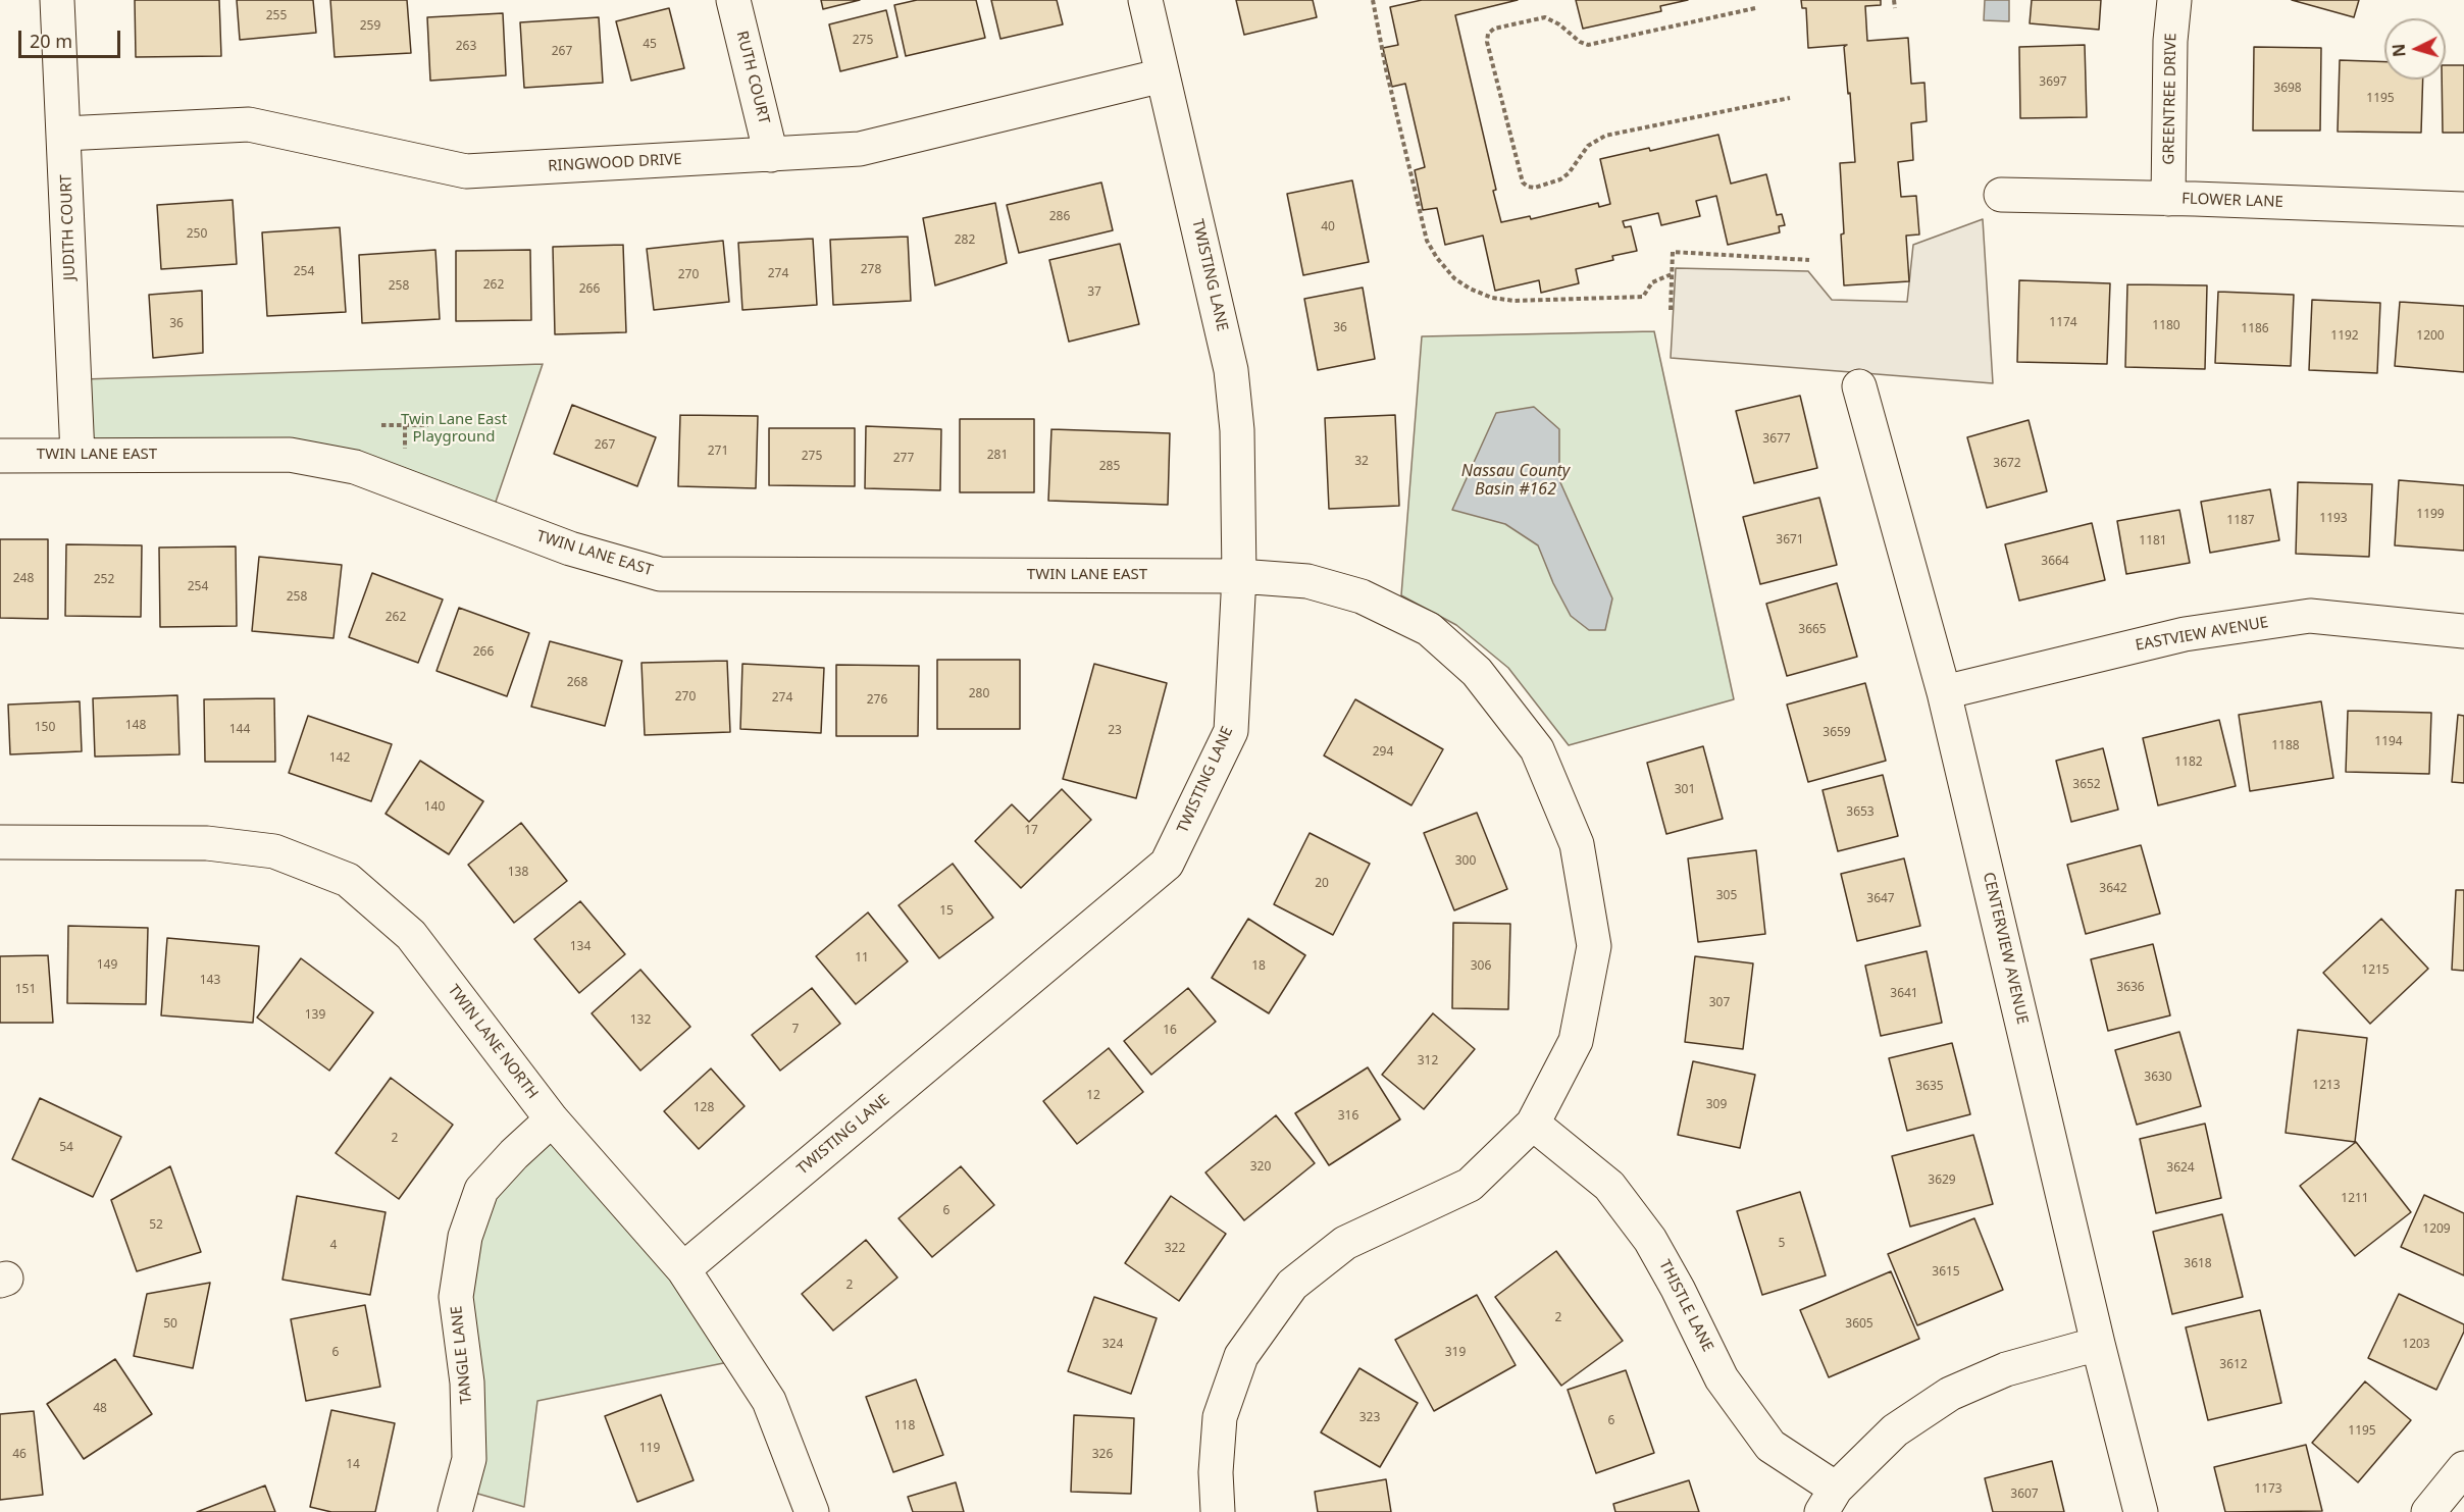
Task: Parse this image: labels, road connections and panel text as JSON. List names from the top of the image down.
{
  "streets": {
    "street": [
      "RUTH COURT",
      "GREENTREE DRIVE",
      "RINGWOOD DRIVE",
      "FLOWER LANE",
      "JUDITH COURT",
      "TWISTING LANE",
      "TWIN LANE EAST",
      "EASTVIEW AVENUE",
      "CENTERVIEW AVENUE",
      "TWIN LANE NORTH",
      "THISTLE LANE",
      "TANGLE LANE"
    ]
  },
  "crossings": [
    ["RUTH COURT", "RINGWOOD DRIVE"],
    ["GREENTREE DRIVE", "FLOWER LANE"],
    ["RINGWOOD DRIVE", "JUDITH COURT"],
    ["RINGWOOD DRIVE", "TWISTING LANE"],
    ["JUDITH COURT", "TWIN LANE EAST"],
    ["TWISTING LANE", "TWIN LANE EAST"],
    ["TWISTING LANE", "TWIN LANE NORTH"],
    ["TWIN LANE EAST", "THISTLE LANE"],
    ["EASTVIEW AVENUE", "CENTERVIEW AVENUE"],
    ["TWIN LANE NORTH", "TANGLE LANE"]
  ],
  "water": ["Nassau County Basin #162"],
  "parks": ["Twin Lane East Playground"],
  "house_numbers": [
    "255",
    "259",
    "275",
    "45",
    "263",
    "267",
    "3697",
    "3698",
    "1195",
    "286",
    "40",
    "250",
    "282",
    "278",
    "254",
    "274",
    "270",
    "262",
    "258",
    "266",
    "37",
    "1174",
    "36",
    "1180",
    "36",
    "1186",
    "1192",
    "1200",
    "3677",
    "267",
    "271",
    "281",
    "275",
    "277",
    "32",
    "3672",
    "285",
    "1199",
    "1193",
    "1187",
    "3671",
    "1181",
    "3664",
    "248",
    "252",
    "254",
    "258",
    "262",
    "3665",
    "266",
    "268",
    "280",
    "270",
    "274",
    "276",
    "148",
    "150",
    "144",
    "23",
    "3659",
    "1194",
    "1188",
    "294",
    "142",
    "1182",
    "3652",
    "301",
    "140",
    "3653",
    "17",
    "300",
    "138",
    "20",
    "3642",
    "305",
    "3647",
    "15",
    "134",
    "11",
    "149",
    "18",
    "306",
    "1215",
    "143",
    "3636",
    "151",
    "3641",
    "307",
    "139",
    "132",
    "7",
    "16",
    "312",
    "3630",
    "1213",
    "3635",
    "12",
    "309",
    "128",
    "316",
    "2",
    "54",
    "320",
    "3624",
    "3629",
    "1211",
    "6",
    "52",
    "1209",
    "5",
    "4",
    "322",
    "3618",
    "3615",
    "2",
    "2",
    "50",
    "3605",
    "324",
    "1203",
    "6",
    "319",
    "3612",
    "48",
    "323",
    "6",
    "118",
    "1195",
    "119",
    "46",
    "326",
    "14",
    "1173",
    "3607"
  ],
  "scale_bar": "20 m",
  "north": "left"
}
